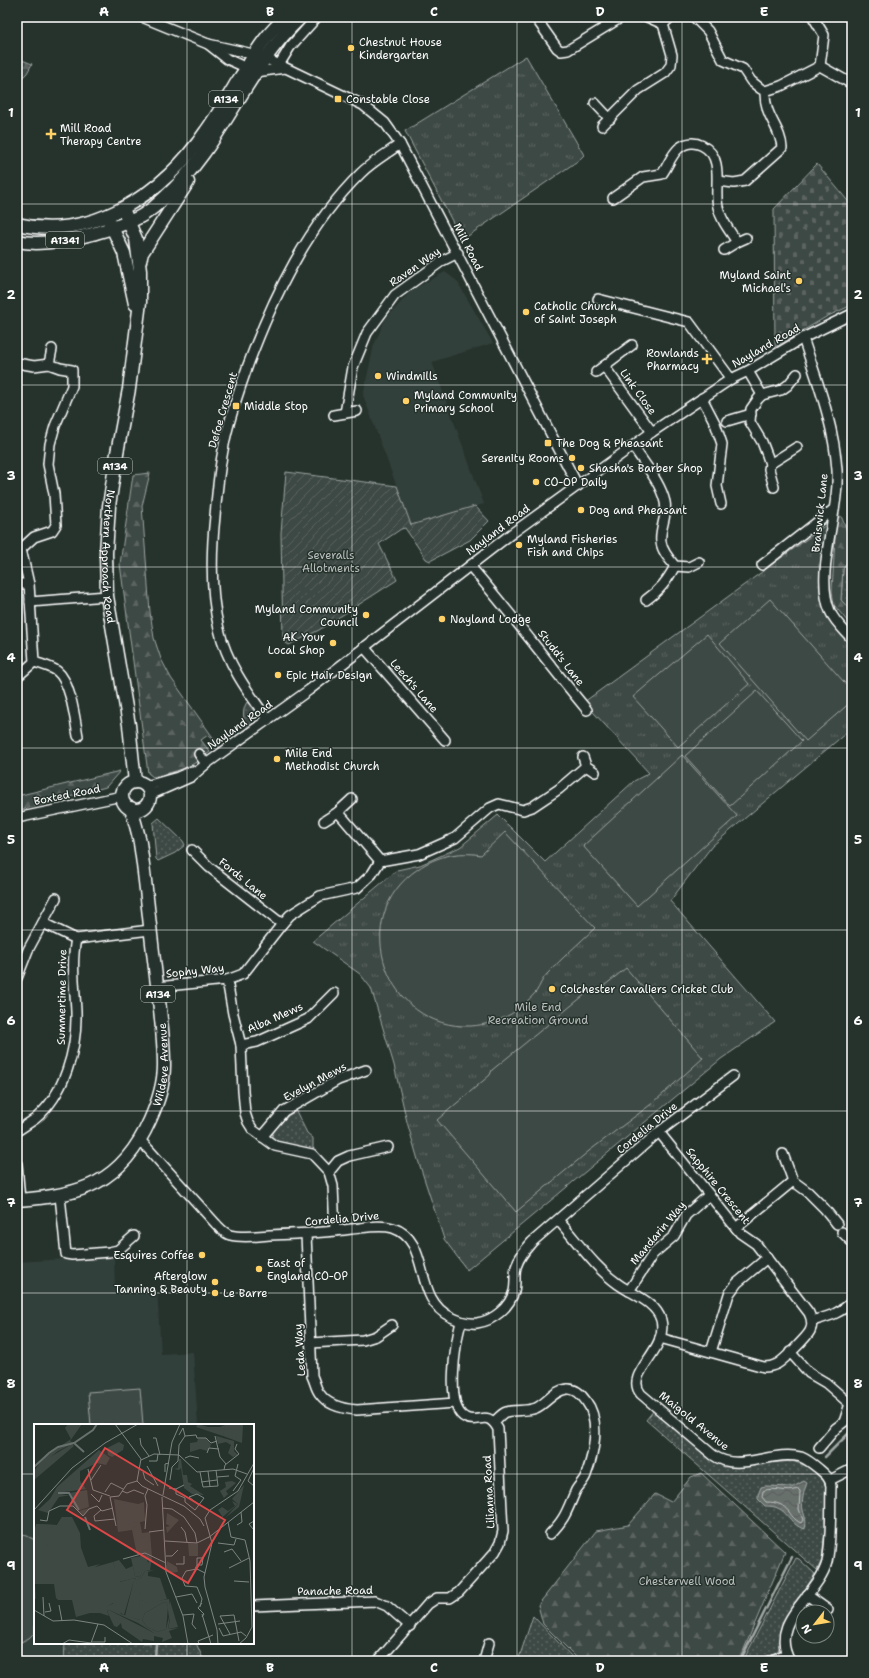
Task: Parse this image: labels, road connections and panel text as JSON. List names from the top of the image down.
{
  "streets": {
    "main road": [
      "A134",
      "A1341",
      "Northern Approach Road",
      "Wildeve Avenue"
    ],
    "street": [
      "Mill Road",
      "Raven Way",
      "Nayland Road",
      "Link Close",
      "Defoe Crescent",
      "Braiswick Lane",
      "Studd's Lane",
      "Leech's Lane",
      "Boxted Road",
      "Fords Lane",
      "Sophy Way",
      "Summertime Drive",
      "Alba Mews",
      "Evelyn Mews",
      "Cordelia Drive",
      "Sapphire Crescent",
      "Mandarin Way",
      "Leda Way",
      "Maigold Avenue",
      "Lilianna Road",
      "Panache Road"
    ]
  },
  "crossings": [
    ["A1341", "Northern Approach Road"],
    ["Mill Road", "Raven Way"],
    ["Mill Road", "Nayland Road"],
    ["Mill Road", "Defoe Crescent"],
    ["Mill Road", "Northern Approach Road"],
    ["Nayland Road", "Link Close"],
    ["Nayland Road", "Defoe Crescent"],
    ["Nayland Road", "Braiswick Lane"],
    ["Nayland Road", "Northern Approach Road"],
    ["Nayland Road", "Studd's Lane"],
    ["Nayland Road", "Leech's Lane"],
    ["Nayland Road", "Boxted Road"],
    ["Nayland Road", "Wildeve Avenue"],
    ["Northern Approach Road", "Boxted Road"],
    ["Northern Approach Road", "Wildeve Avenue"],
    ["Boxted Road", "Wildeve Avenue"],
    ["Fords Lane", "Sophy Way"],
    ["Sophy Way", "Wildeve Avenue"],
    ["Wildeve Avenue", "Cordelia Drive"],
    ["Cordelia Drive", "Sapphire Crescent"],
    ["Cordelia Drive", "Leda Way"],
    ["Cordelia Drive", "Maigold Avenue"],
    ["Sapphire Crescent", "Mandarin Way"],
    ["Mandarin Way", "Maigold Avenue"],
    ["Lilianna Road", "Panache Road"]
  ],
  "parks": ["Severalls Allotments", "Mile End Recreation Ground", "Chesterwell Wood"],
  "places": {
    "other": [
      "Chestnut House Kindergarten",
      "Myland Saint Michael's",
      "Catholic Church of Saint Joseph",
      "Windmills",
      "Myland Community Primary School",
      "Serenity Rooms",
      "Shasha's Barber Shop",
      "CO-OP Daily",
      "Dog and Pheasant",
      "Myland Fisheries Fish and Chips",
      "Myland Community Council",
      "Nayland Lodge",
      "AK Your Local Shop",
      "Epic Hair Design",
      "Mile End Methodist Church",
      "Colchester Cavaliers Cricket Club",
      "Esquires Coffee",
      "East of England CO-OP",
      "Afterglow Tanning & Beauty",
      "Le Barre"
    ],
    "transit": ["Constable Close", "Middle Stop", "The Dog & Pheasant"],
    "health": ["Mill Road Therapy Centre", "Rowlands Pharmacy"]
  },
  "north": "bottom left",
  "grid": {
    "columns": [
      "A",
      "B",
      "C",
      "D",
      "E"
    ],
    "rows": [
      "1",
      "2",
      "3",
      "4",
      "5",
      "6",
      "7",
      "8",
      "9"
    ]
  }
}
